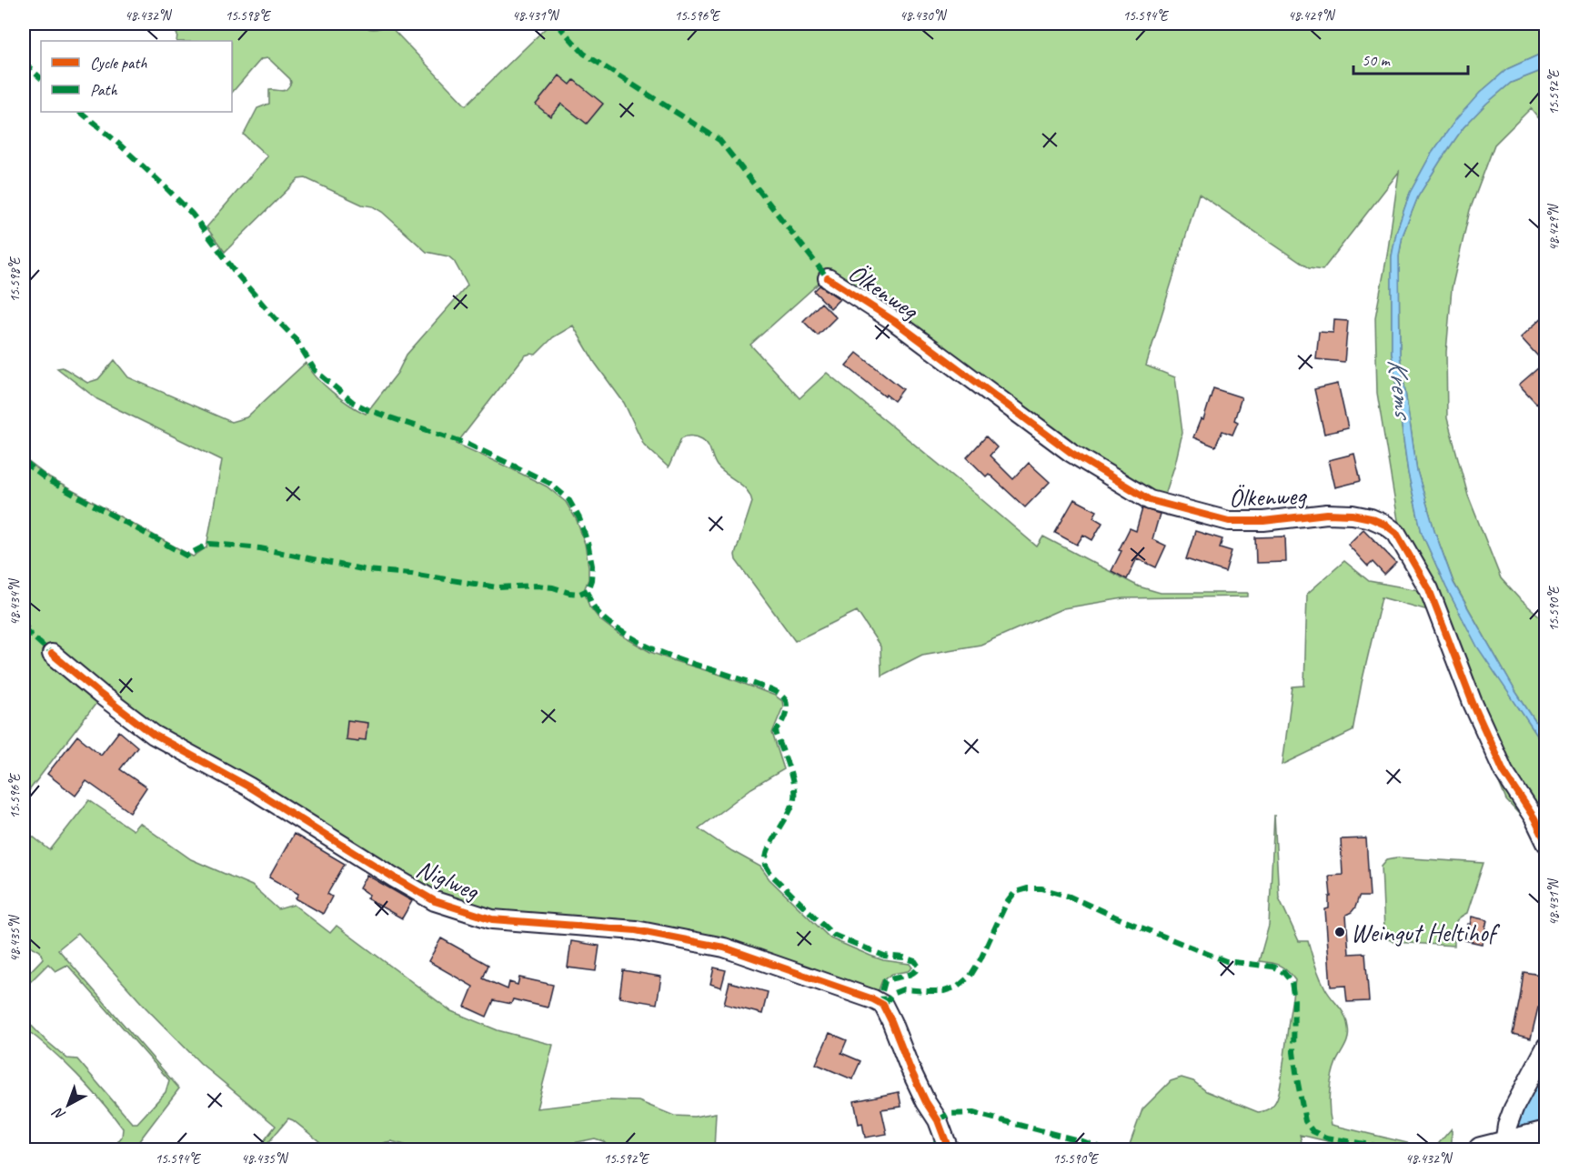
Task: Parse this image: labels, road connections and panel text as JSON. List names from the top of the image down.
{
  "streets": {
    "street": ["Ölkenweg", "Niglweg"]
  },
  "water": ["Krems"],
  "places": ["Weingut Heltihof"],
  "legend": ["Cycle path", "Path"],
  "scale_bar": "50 m",
  "north": "bottom left",
  "coordinates": [
    "48.432°N",
    "15.598°E",
    "48.431°N",
    "15.596°E",
    "48.430°N",
    "15.594°E",
    "48.429°N",
    "15.592°E",
    "48.434°N",
    "15.590°E",
    "48.435°N"
  ]
}
